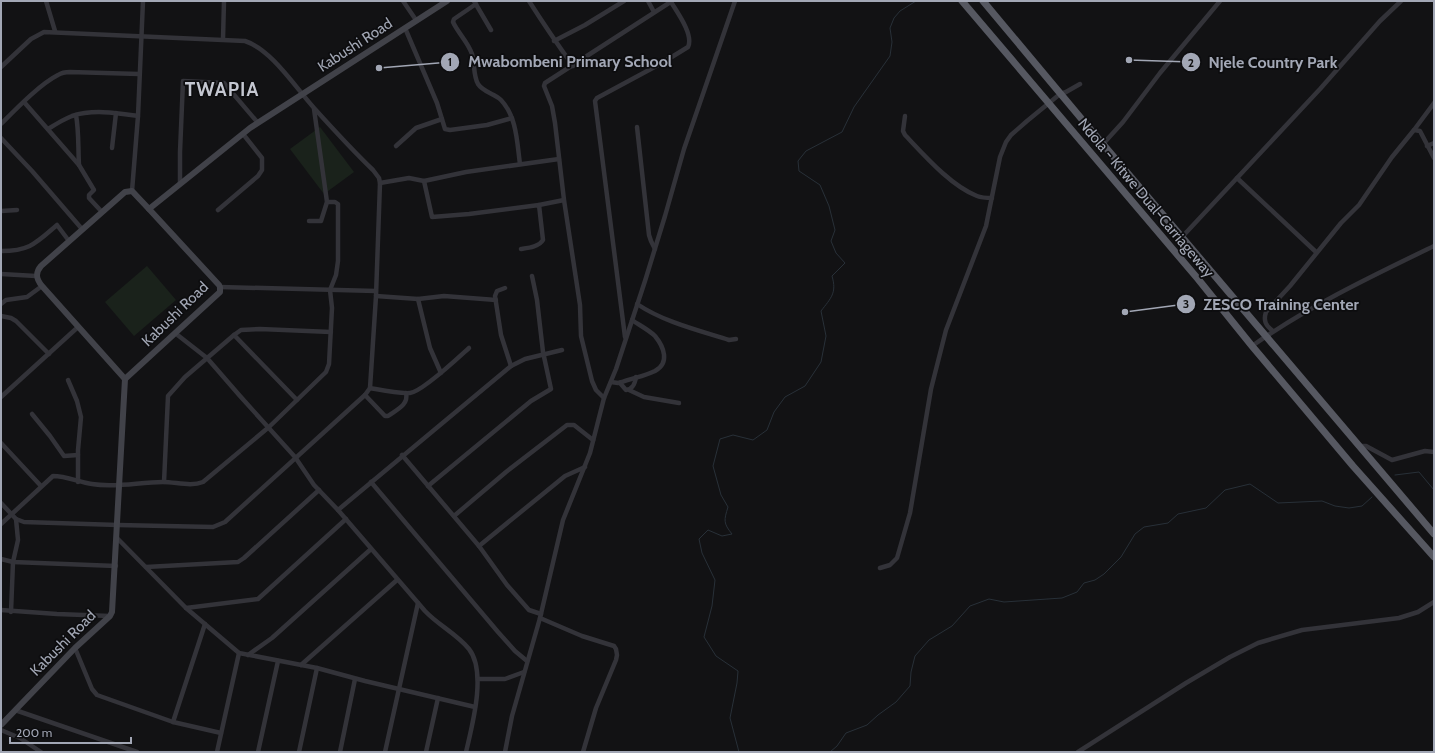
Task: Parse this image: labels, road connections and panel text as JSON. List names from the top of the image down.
{
  "streets": {
    "highway": ["Ndola - Kitwe Dual-Carriageway"],
    "main road": ["Kabushi Road"]
  },
  "districts": ["TWAPIA"],
  "places": ["Njele Country Park", "Mwabombeni Primary School", "ZESCO Training Center"],
  "scale_bar": "200 m"
}
